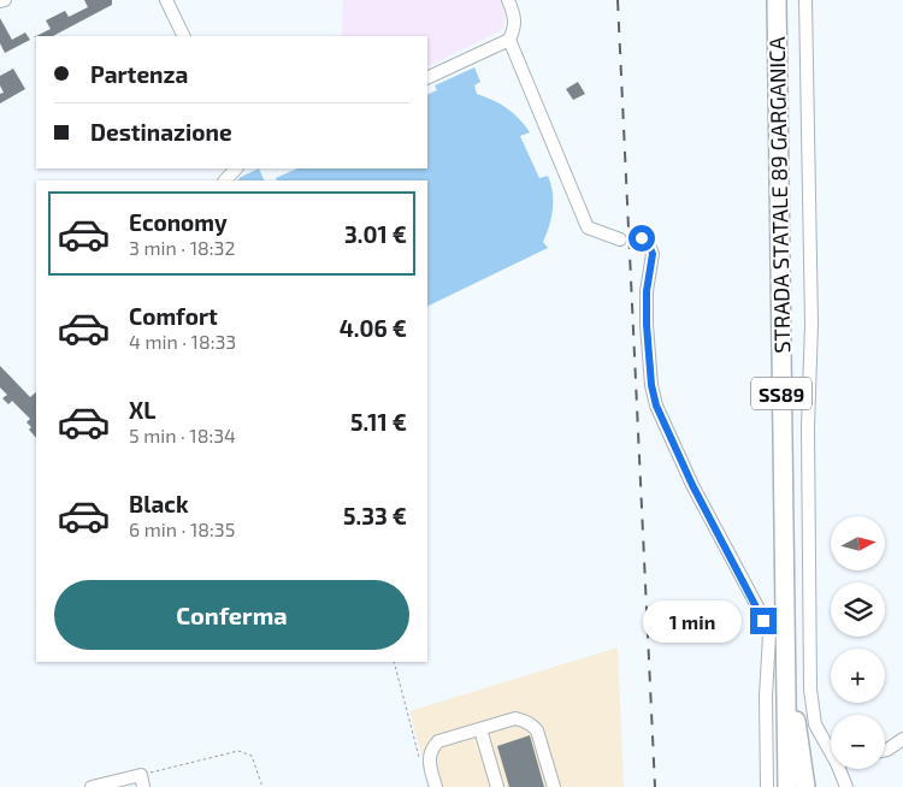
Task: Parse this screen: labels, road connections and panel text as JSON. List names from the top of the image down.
{
  "streets": {
    "highway": ["STRADA STATALE 89 GARGANICA", "SS89"]
  },
  "crossings": [
    ["STRADA STATALE 89 GARGANICA", "SS89"]
  ],
  "north": "right",
  "page": {
    "banner": ["Partenza", "Destinazione"],
    "list": [
      {
        "name": "Economy",
        "note": "3 min · 18:32",
        "value": "3.01 €"
      },
      {
        "name": "Comfort",
        "note": "4 min · 18:33",
        "value": "4.06 €"
      },
      {
        "name": "XL",
        "note": "5 min · 18:34",
        "value": "5.11 €"
      },
      {
        "name": "Black",
        "note": "6 min · 18:35",
        "value": "5.33 €"
      }
    ],
    "map_buttons": ["+", "−"],
    "buttons": "Conferma",
    "bubble": "1 min"
  }
}
